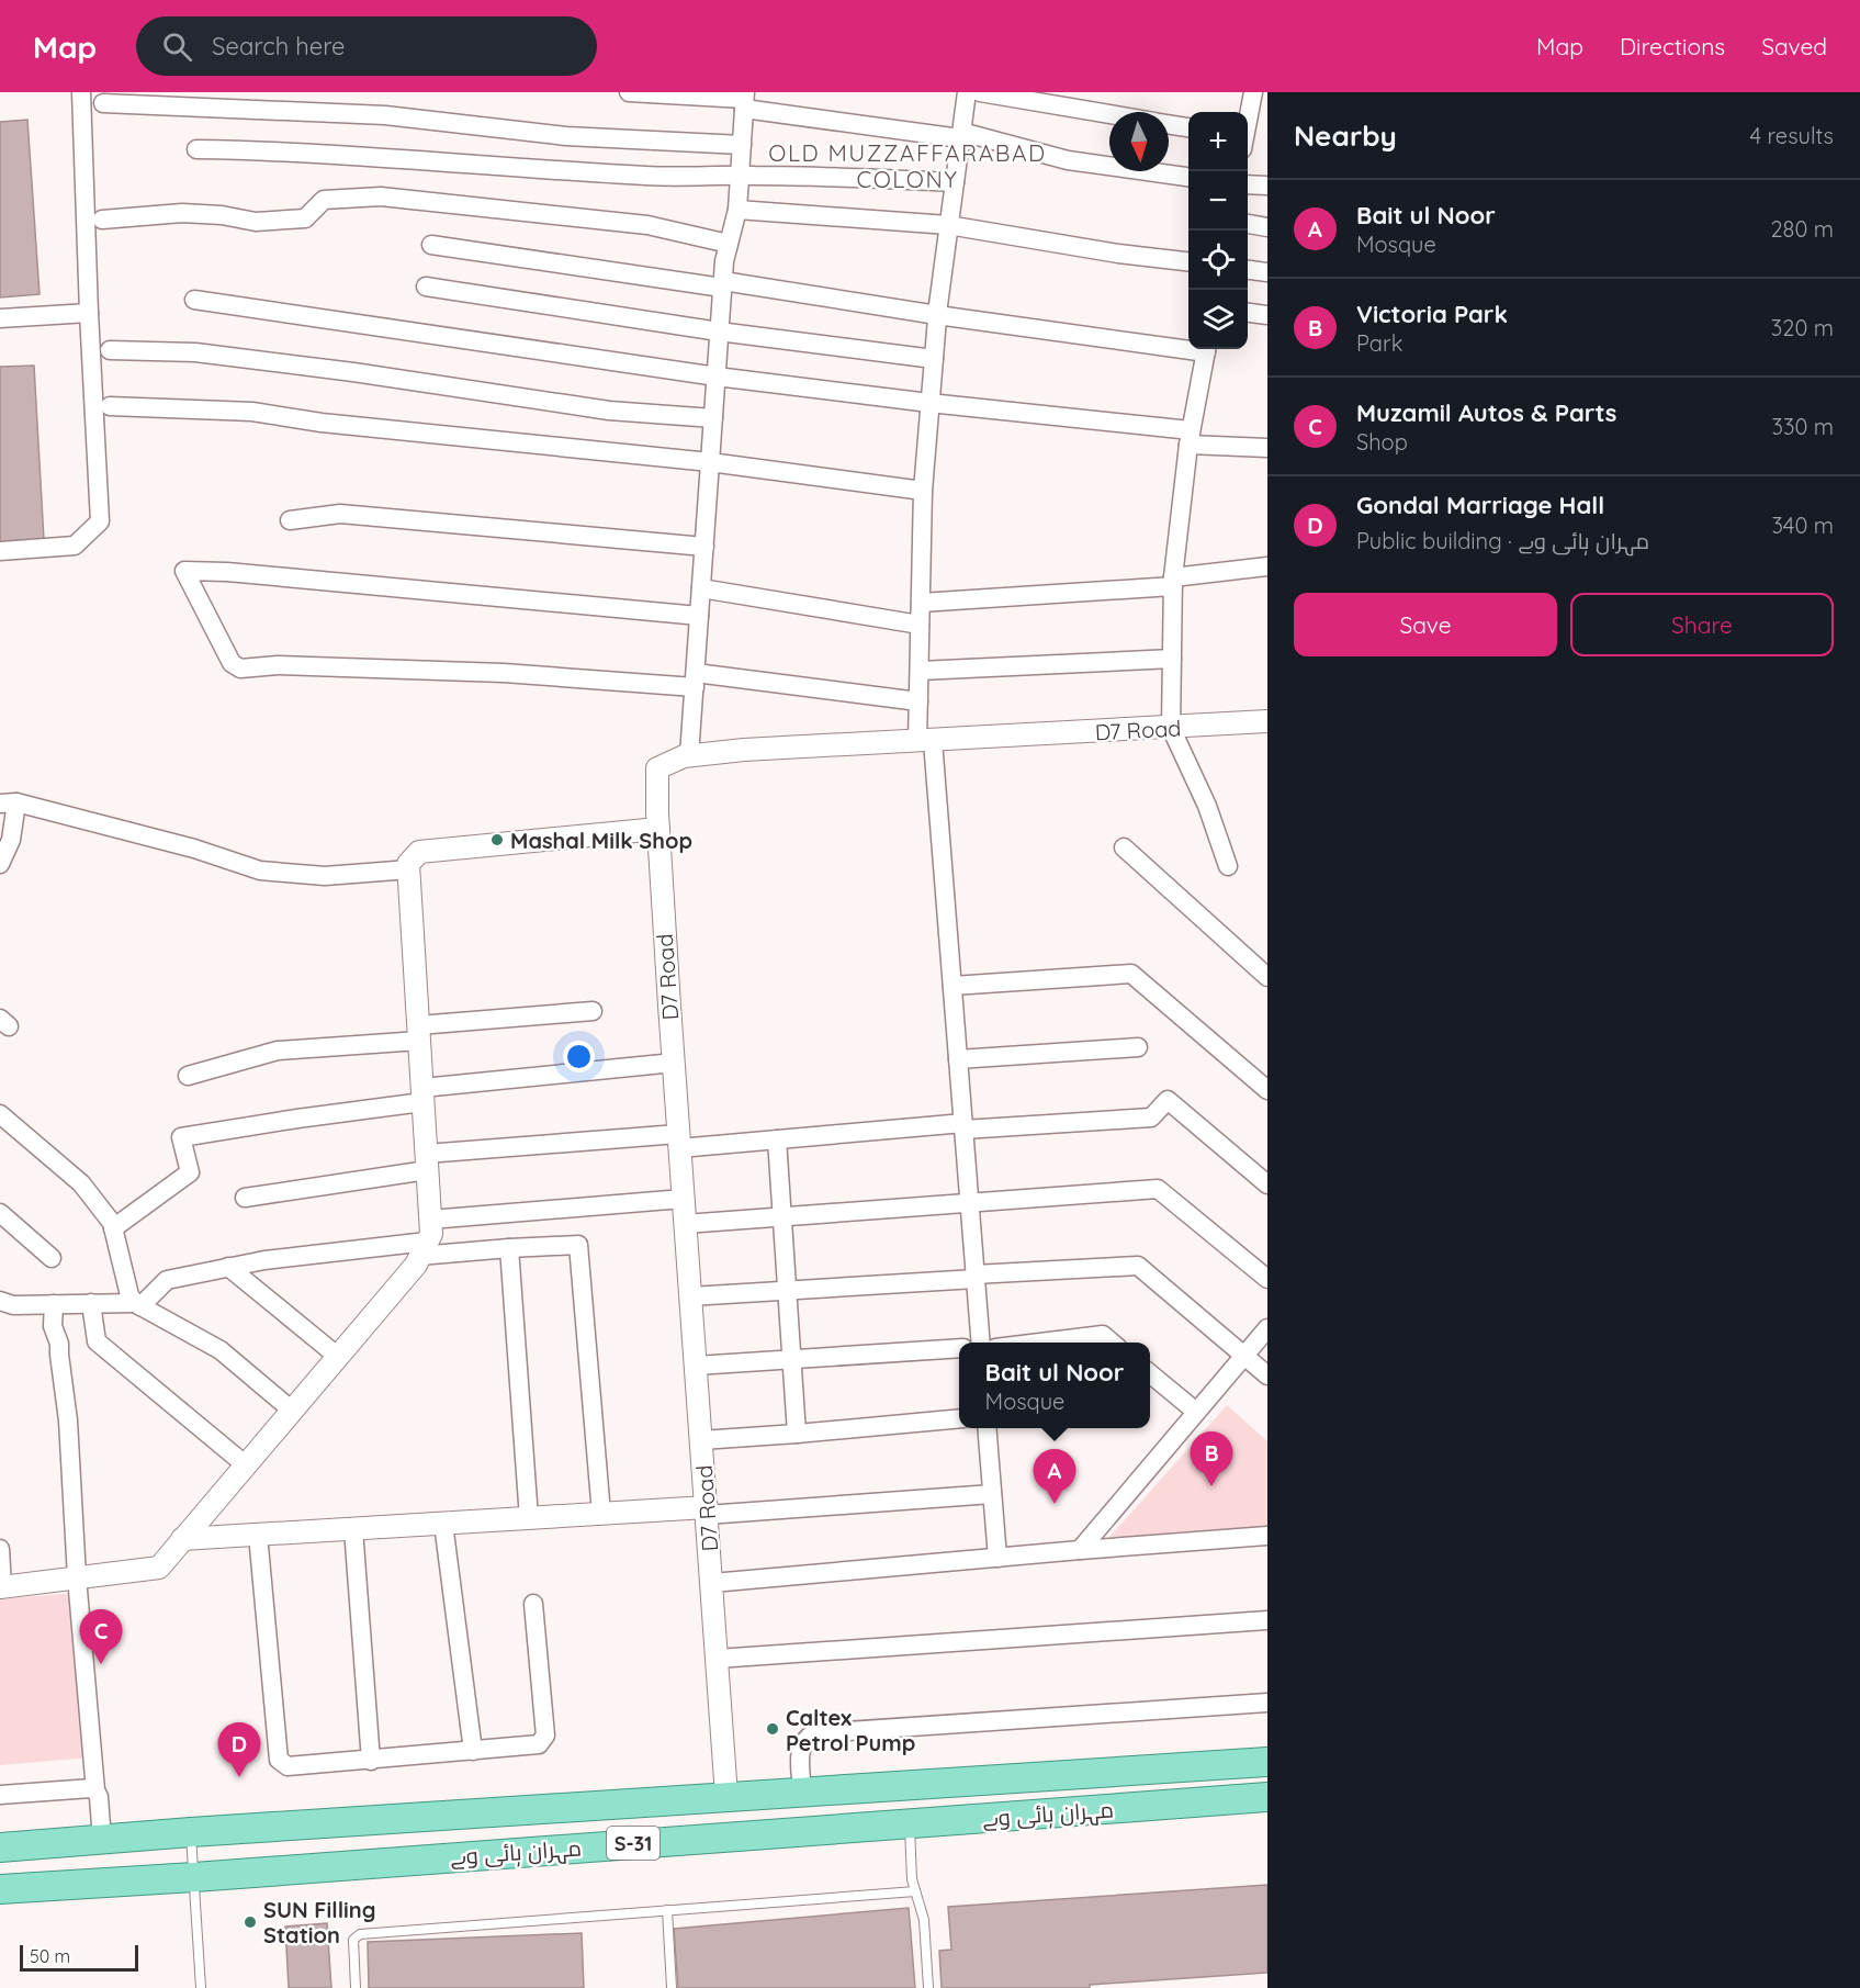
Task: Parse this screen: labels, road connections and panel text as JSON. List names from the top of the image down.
{
  "streets": {
    "main road": ["مہران ہائی وے", "S-31"],
    "street": ["D7 Road"]
  },
  "crossings": [
    ["D7 Road", "مہران ہائی وے"]
  ],
  "districts": ["OLD MUZZAFFARABAD COLONY"],
  "places": ["Mashal Milk Shop", "Caltex Petrol Pump", "SUN Filling Station"],
  "scale_bar": "50 m",
  "north": "bottom",
  "page": {
    "header": "Map",
    "search": "Search here",
    "nav": ["Map", "Directions", "Saved"],
    "heading": ["Nearby", "4 results"],
    "map_buttons": ["+", "−"],
    "list": [
      {
        "mark": "A",
        "name": "Bait ul Noor",
        "note": "Mosque",
        "value": "280 m"
      },
      {
        "mark": "B",
        "name": "Victoria Park",
        "note": "Park",
        "value": "320 m"
      },
      {
        "mark": "C",
        "name": "Muzamil Autos & Parts",
        "note": "Shop",
        "value": "330 m"
      },
      {
        "mark": "D",
        "name": "Gondal Marriage Hall",
        "note": "Public building · مہران ہائی وے",
        "value": "340 m"
      }
    ],
    "buttons": ["Save", "Share"],
    "popup": ["Bait ul Noor", "Mosque"],
    "pins": [
      "B",
      "A",
      "C",
      "D"
    ],
    "scale": "50 m"
  }
}
